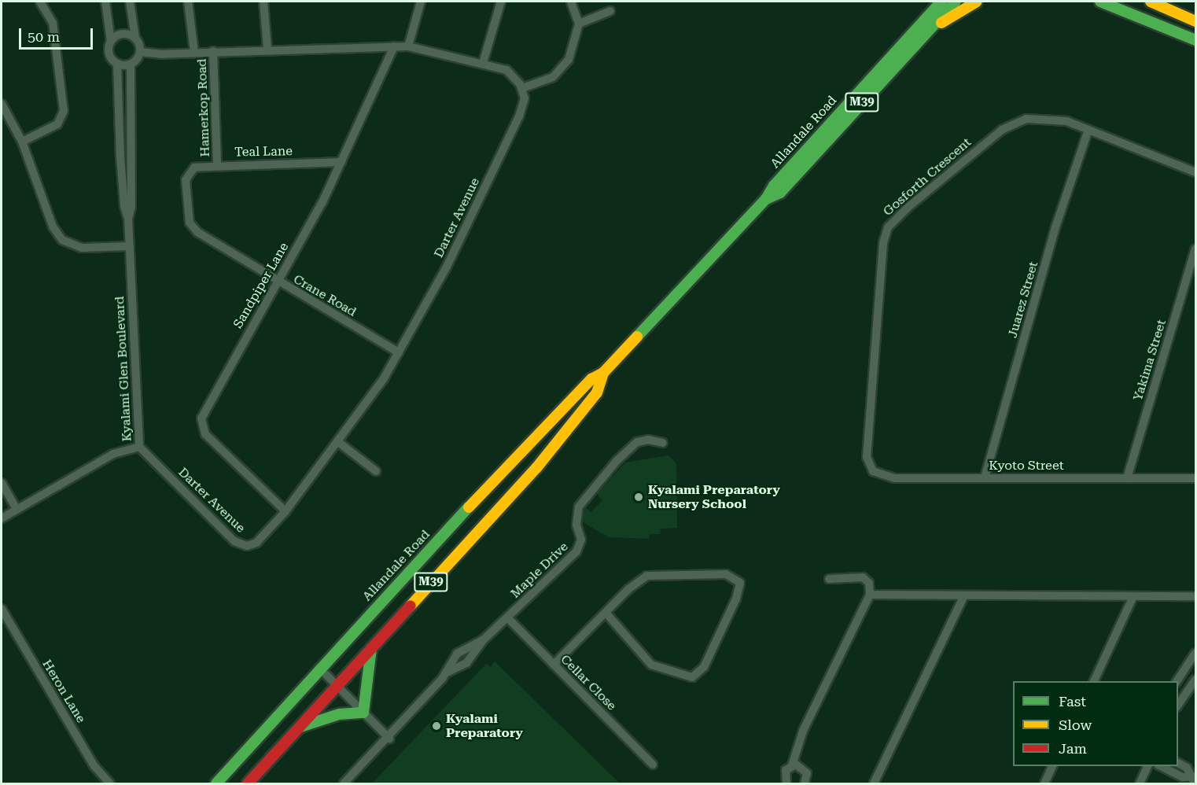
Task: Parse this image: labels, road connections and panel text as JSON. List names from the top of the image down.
{
  "streets": {
    "main road": ["M39", "Allandale Road"],
    "street": [
      "Hamerkop Road",
      "Teal Lane",
      "Gosforth Crescent",
      "Darter Avenue",
      "Sandpiper Lane",
      "Crane Road",
      "Juarez Street",
      "Yakima Street",
      "Kyalami Glen Boulevard",
      "Kyoto Street",
      "Maple Drive",
      "Cellar Close",
      "Heron Lane"
    ]
  },
  "crossings": [
    ["Hamerkop Road", "Teal Lane"],
    ["Teal Lane", "Sandpiper Lane"],
    ["Teal Lane", "Crane Road"],
    ["Gosforth Crescent", "Juarez Street"],
    ["Gosforth Crescent", "Kyoto Street"],
    ["Darter Avenue", "Sandpiper Lane"],
    ["Darter Avenue", "Crane Road"],
    ["Darter Avenue", "Kyalami Glen Boulevard"],
    ["Sandpiper Lane", "Crane Road"],
    ["Juarez Street", "Kyoto Street"],
    ["Yakima Street", "Kyoto Street"],
    ["Maple Drive", "Cellar Close"]
  ],
  "places": ["Kyalami Preparatory Nursery School", "Kyalami Preparatory"],
  "legend": ["Fast", "Slow", "Jam"],
  "scale_bar": "50 m"
}
